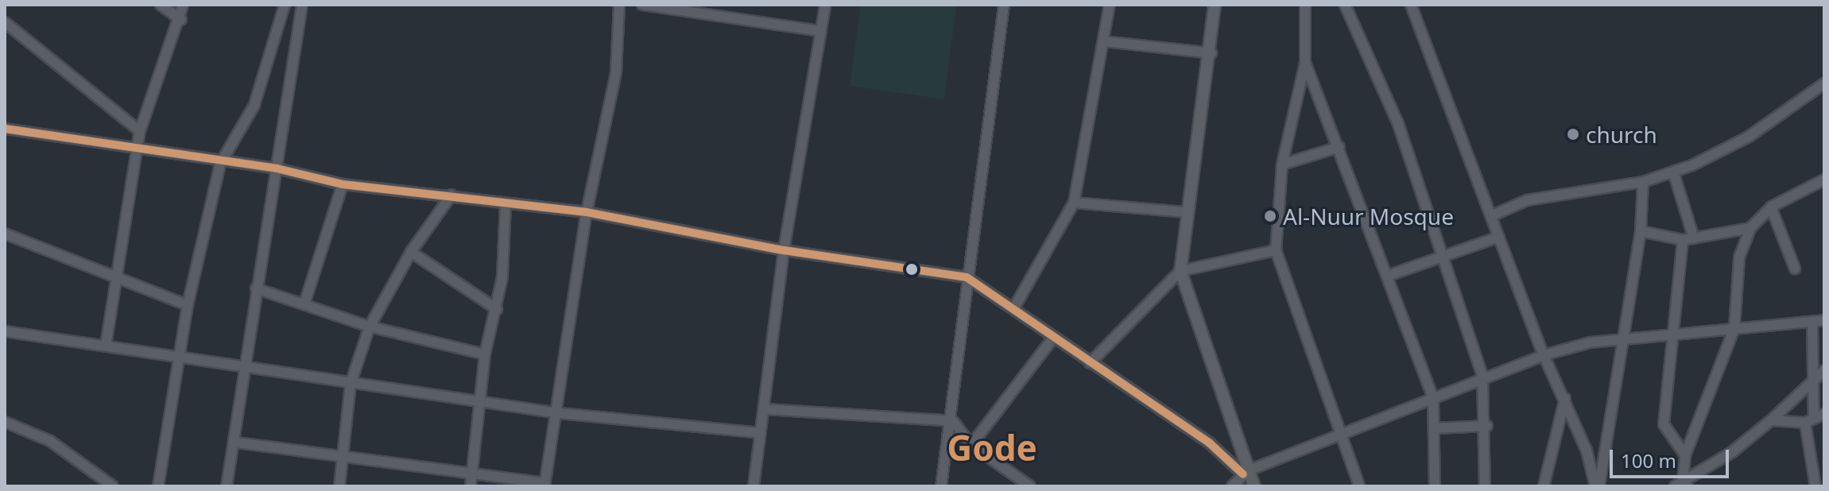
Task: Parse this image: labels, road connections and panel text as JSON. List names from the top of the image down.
{
  "districts": ["Gode"],
  "places": ["church", "Al-Nuur Mosque"],
  "scale_bar": "100 m"
}
